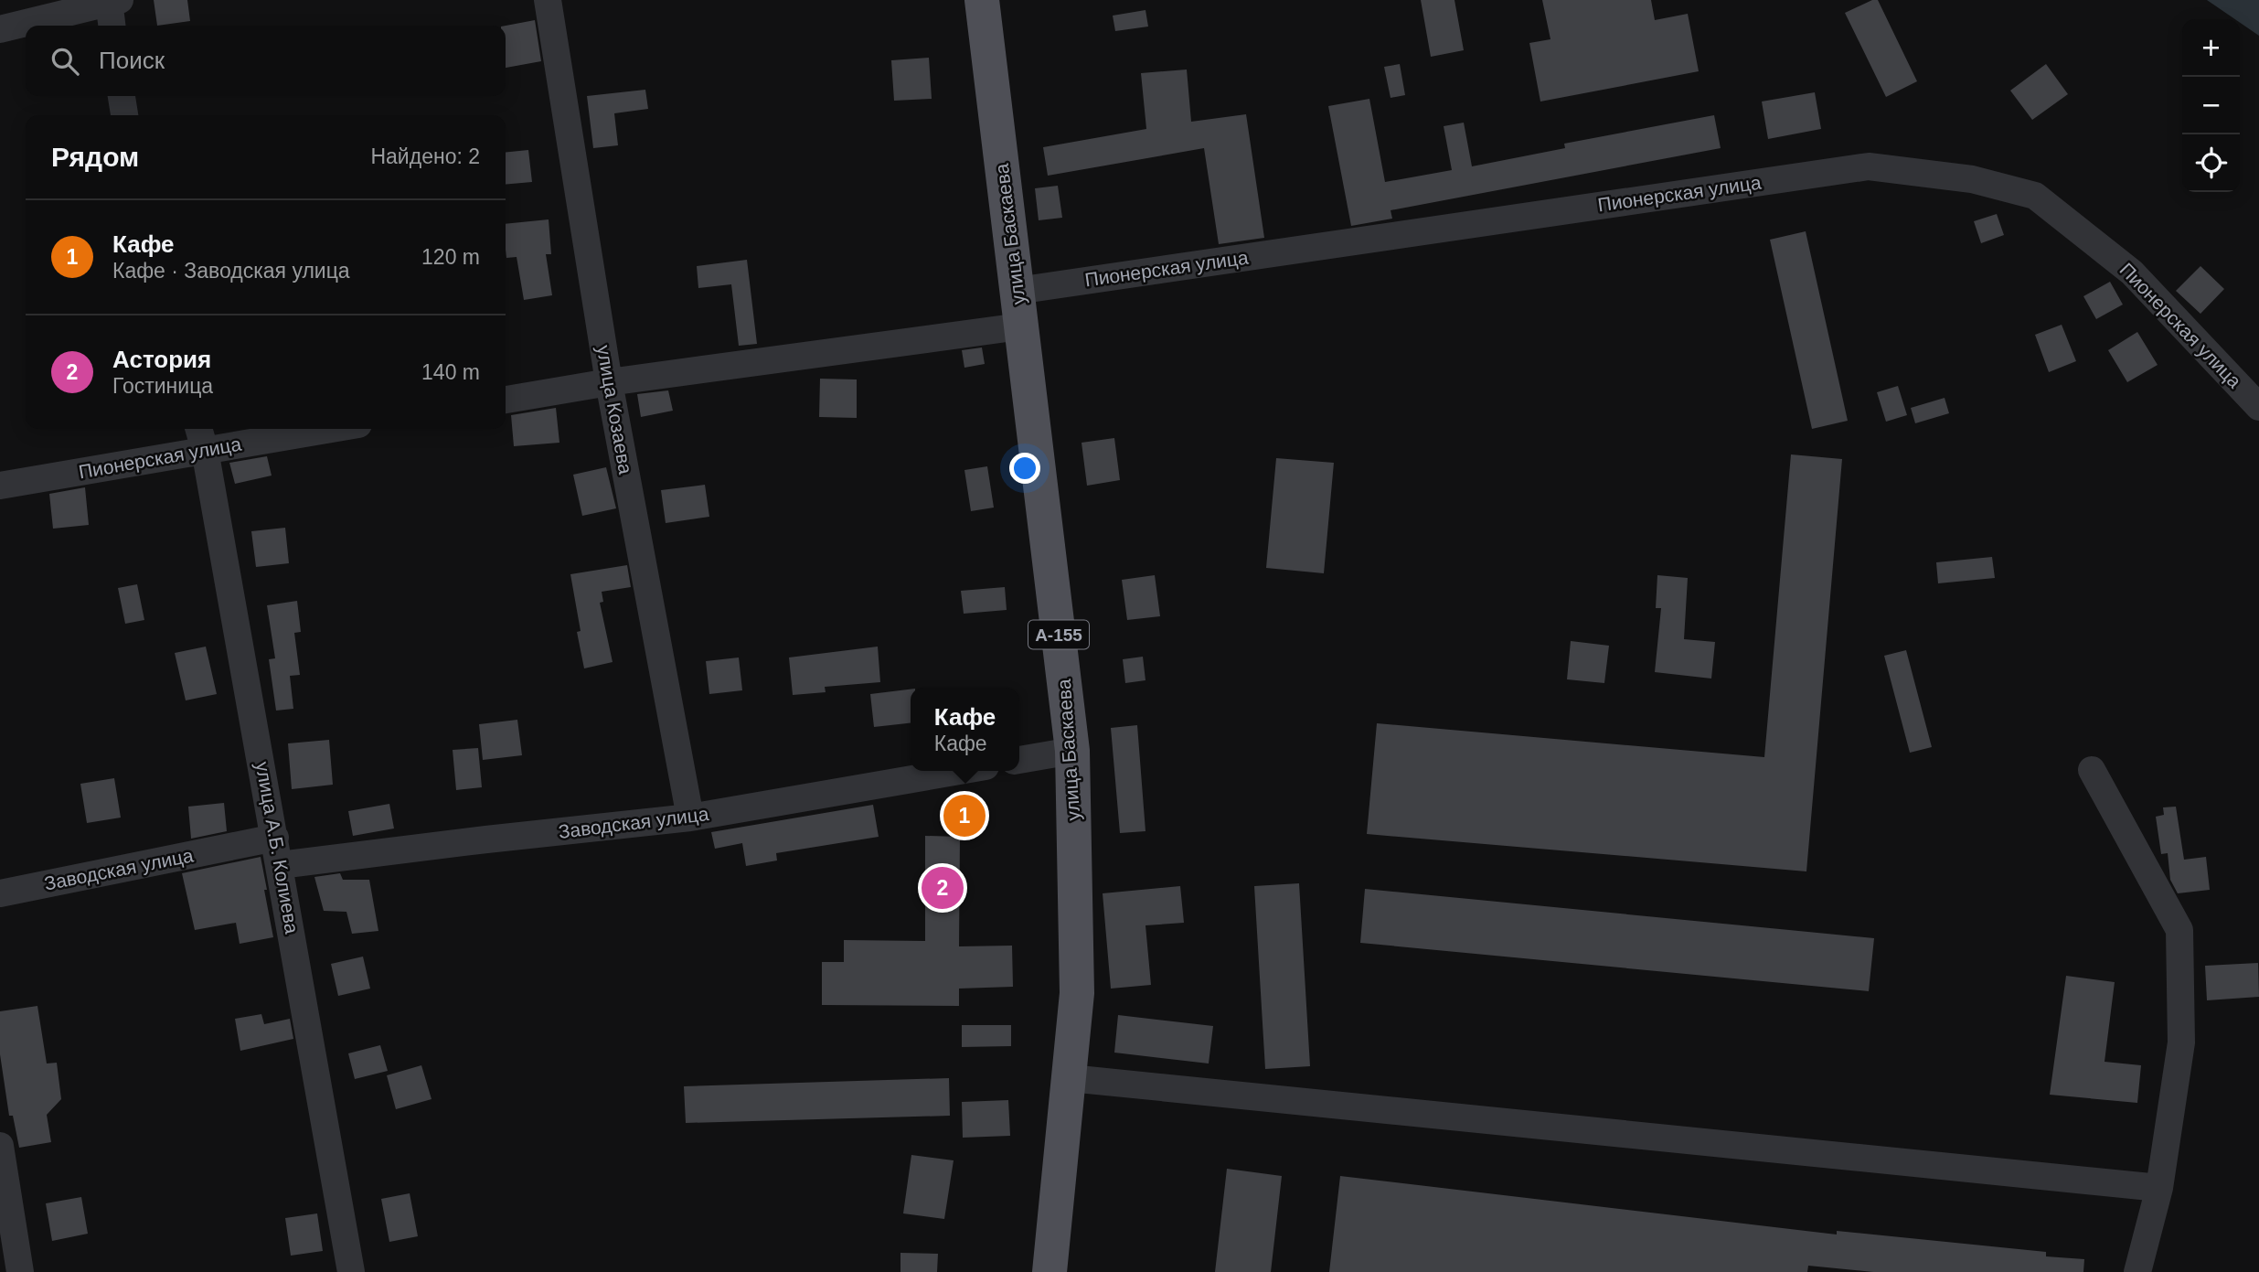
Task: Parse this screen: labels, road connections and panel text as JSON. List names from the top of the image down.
{
  "streets": {
    "main road": ["улица Баскаева", "А-155"],
    "street": [
      "Пионерская улица",
      "улица Козаева",
      "Заводская улица",
      "улица А.Б. Колиева"
    ]
  },
  "crossings": [
    ["Пионерская улица", "улица Баскаева"],
    ["Пионерская улица", "улица А.Б. Колиева"],
    ["улица Козаева", "Заводская улица"],
    ["Заводская улица", "улица А.Б. Колиева"]
  ],
  "page": {
    "map_buttons": ["+", "−"],
    "search": "Поиск",
    "heading": ["Рядом", "Найдено: 2"],
    "list": [
      {
        "mark": "1",
        "name": "Кафе",
        "note": "Кафе · Заводская улица",
        "value": "120 m"
      },
      {
        "mark": "2",
        "name": "Астория",
        "note": "Гостиница",
        "value": "140 m"
      }
    ],
    "popup": ["Кафе", "Кафе"],
    "pins": ["1", "2"]
  }
}
